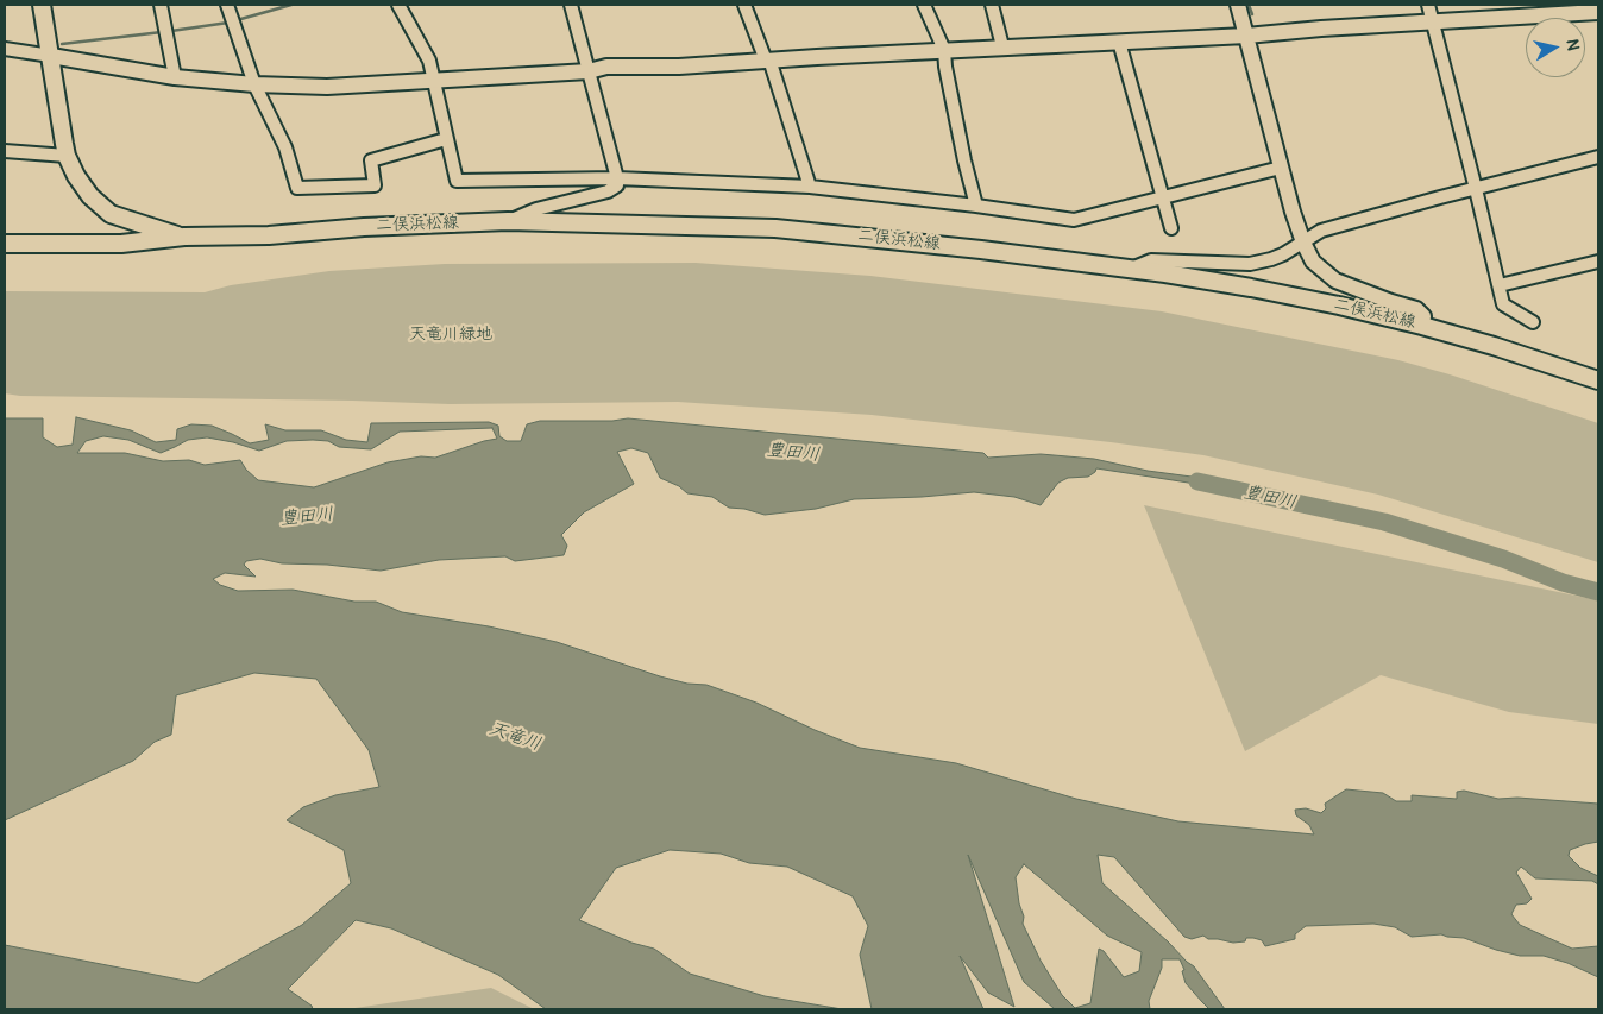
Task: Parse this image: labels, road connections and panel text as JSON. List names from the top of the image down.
{
  "streets": {
    "main road": ["二俣浜松線"]
  },
  "water": ["豊田川", "天竜川"],
  "parks": ["天竜川緑地"],
  "north": "right"
}
